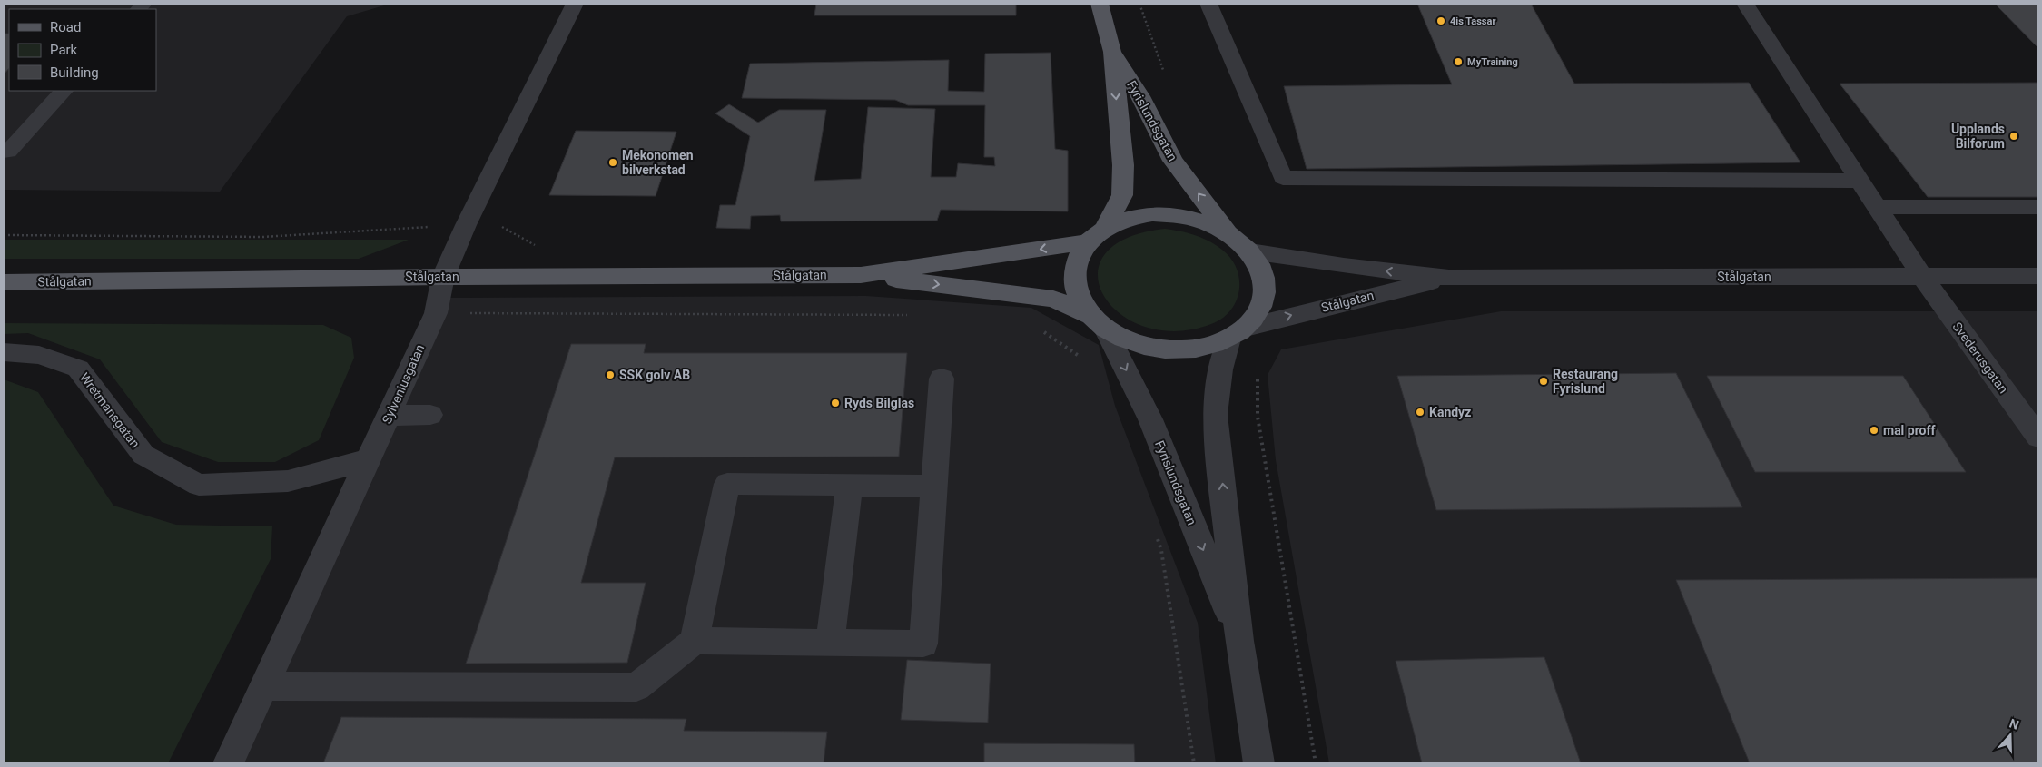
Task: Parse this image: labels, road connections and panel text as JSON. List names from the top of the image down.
{
  "streets": {
    "main road": ["Fyrislundsgatan", "Stålgatan"],
    "street": ["Svederusgatan", "Sylveniusgatan", "Wretmansgatan"]
  },
  "crossings": [
    ["Fyrislundsgatan", "Stålgatan"],
    ["Stålgatan", "Svederusgatan"],
    ["Stålgatan", "Sylveniusgatan"],
    ["Sylveniusgatan", "Wretmansgatan"]
  ],
  "places": [
    "4is Tassar",
    "MyTraining",
    "Upplands Bilforum",
    "Mekonomen bilverkstad",
    "SSK golv AB",
    "Restaurang Fyrislund",
    "Ryds Bilglas",
    "Kandyz",
    "mal proff"
  ],
  "legend": ["Road", "Park", "Building"],
  "north": "top"
}
